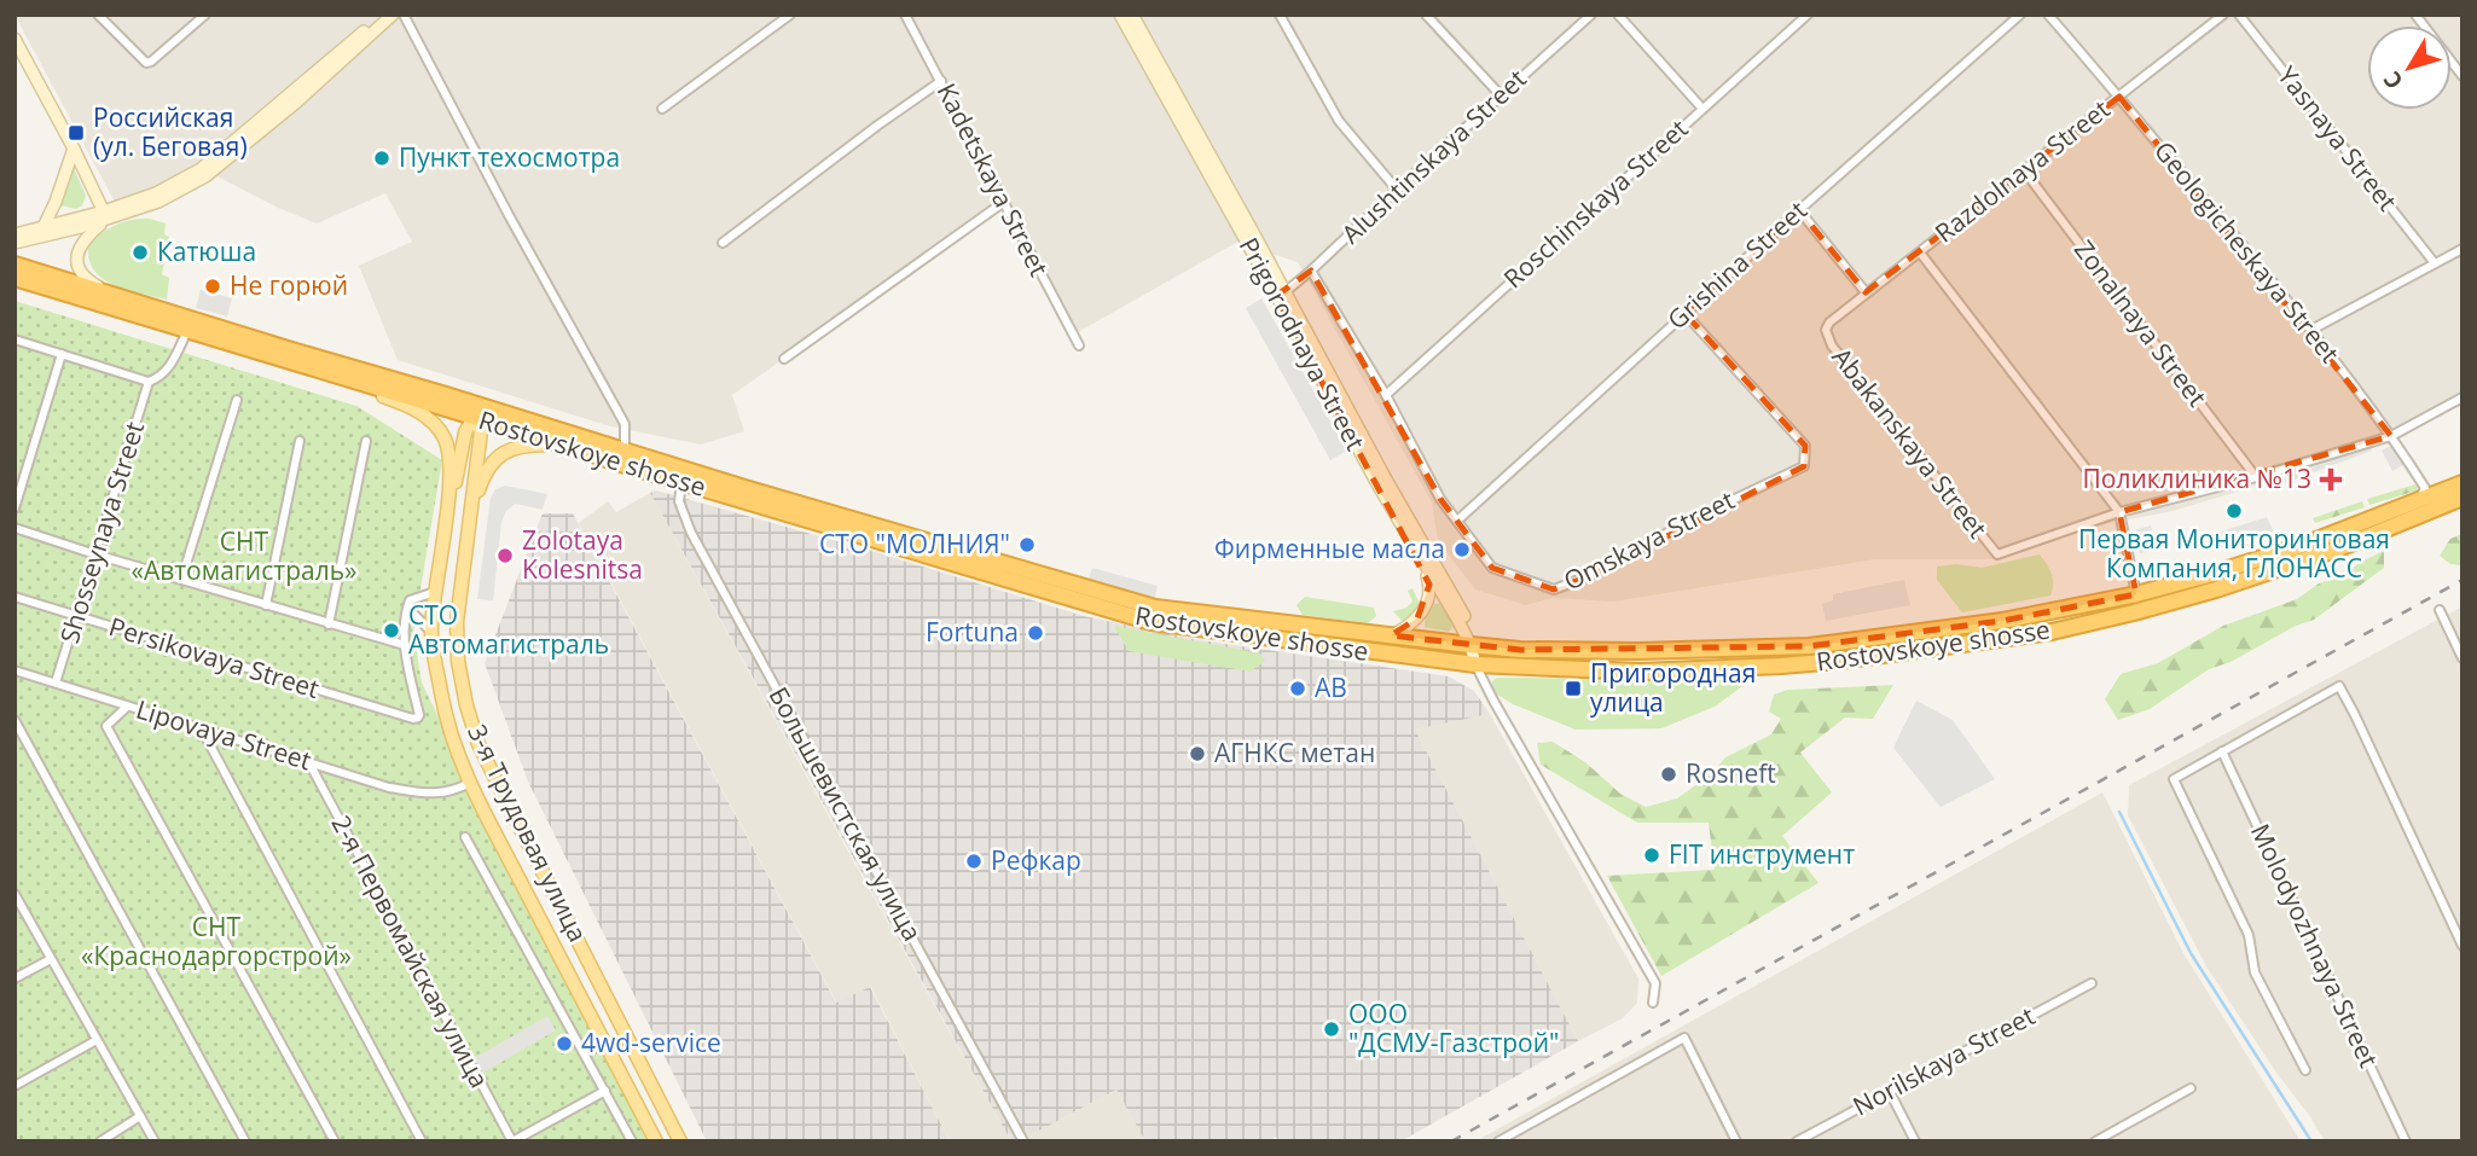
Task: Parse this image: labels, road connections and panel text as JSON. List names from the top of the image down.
{
  "streets": {
    "highway": ["Rostovskoye shosse"],
    "main road": ["3-я Трудовая улица"],
    "street": [
      "Yasnaya Street",
      "Alushtinskaya Street",
      "Razdolnaya Street",
      "Kadetskaya Street",
      "Roschinskaya Street",
      "Geologicheskaya Street",
      "Grishina Street",
      "Zonalnaya Street",
      "Prigorodnaya Street",
      "Abakanskaya Street",
      "Shosseynaya Street",
      "Omskaya Street",
      "Persikovaya Street",
      "Lipovaya Street",
      "Большевистская улица",
      "Molodyozhnaya Street",
      "2-я Первомайская улица",
      "Norilskaya Street"
    ]
  },
  "crossings": [
    ["Alushtinskaya Street", "Prigorodnaya Street"],
    ["Razdolnaya Street", "Geologicheskaya Street"],
    ["Razdolnaya Street", "Zonalnaya Street"],
    ["Razdolnaya Street", "Abakanskaya Street"],
    ["Roschinskaya Street", "Prigorodnaya Street"],
    ["Geologicheskaya Street", "Rostovskoye shosse"],
    ["Grishina Street", "Prigorodnaya Street"],
    ["Grishina Street", "Omskaya Street"],
    ["Prigorodnaya Street", "Rostovskoye shosse"],
    ["Prigorodnaya Street", "Omskaya Street"],
    ["Rostovskoye shosse", "Большевистская улица"],
    ["Rostovskoye shosse", "3-я Трудовая улица"],
    ["Shosseynaya Street", "Persikovaya Street"],
    ["Shosseynaya Street", "Lipovaya Street"],
    ["Lipovaya Street", "3-я Трудовая улица"],
    ["Lipovaya Street", "2-я Первомайская улица"]
  ],
  "parks": ["СНТ «Автомагистраль»", "СНТ «Краснодаргорстрой»"],
  "places": {
    "transit": ["Российская (ул. Беговая)", "Пригородная улица"],
    "other": [
      "Пункт техосмотра",
      "Катюша",
      "Не горюй",
      "Первая Мониторинговая Компания, ГЛОНАСС",
      "СТО \"МОЛНИЯ\"",
      "Фирменные масла",
      "Zolotaya Kolesnitsa",
      "СТО Автомагистраль",
      "Fortuna",
      "АВ",
      "АГНКС метан",
      "Rosneft",
      "FIT инструмент",
      "Рефкар",
      "ООО \"ДСМУ-Газстрой\"",
      "4wd-service"
    ],
    "health": ["Поликлиника №13"]
  },
  "north": "bottom left"
}
